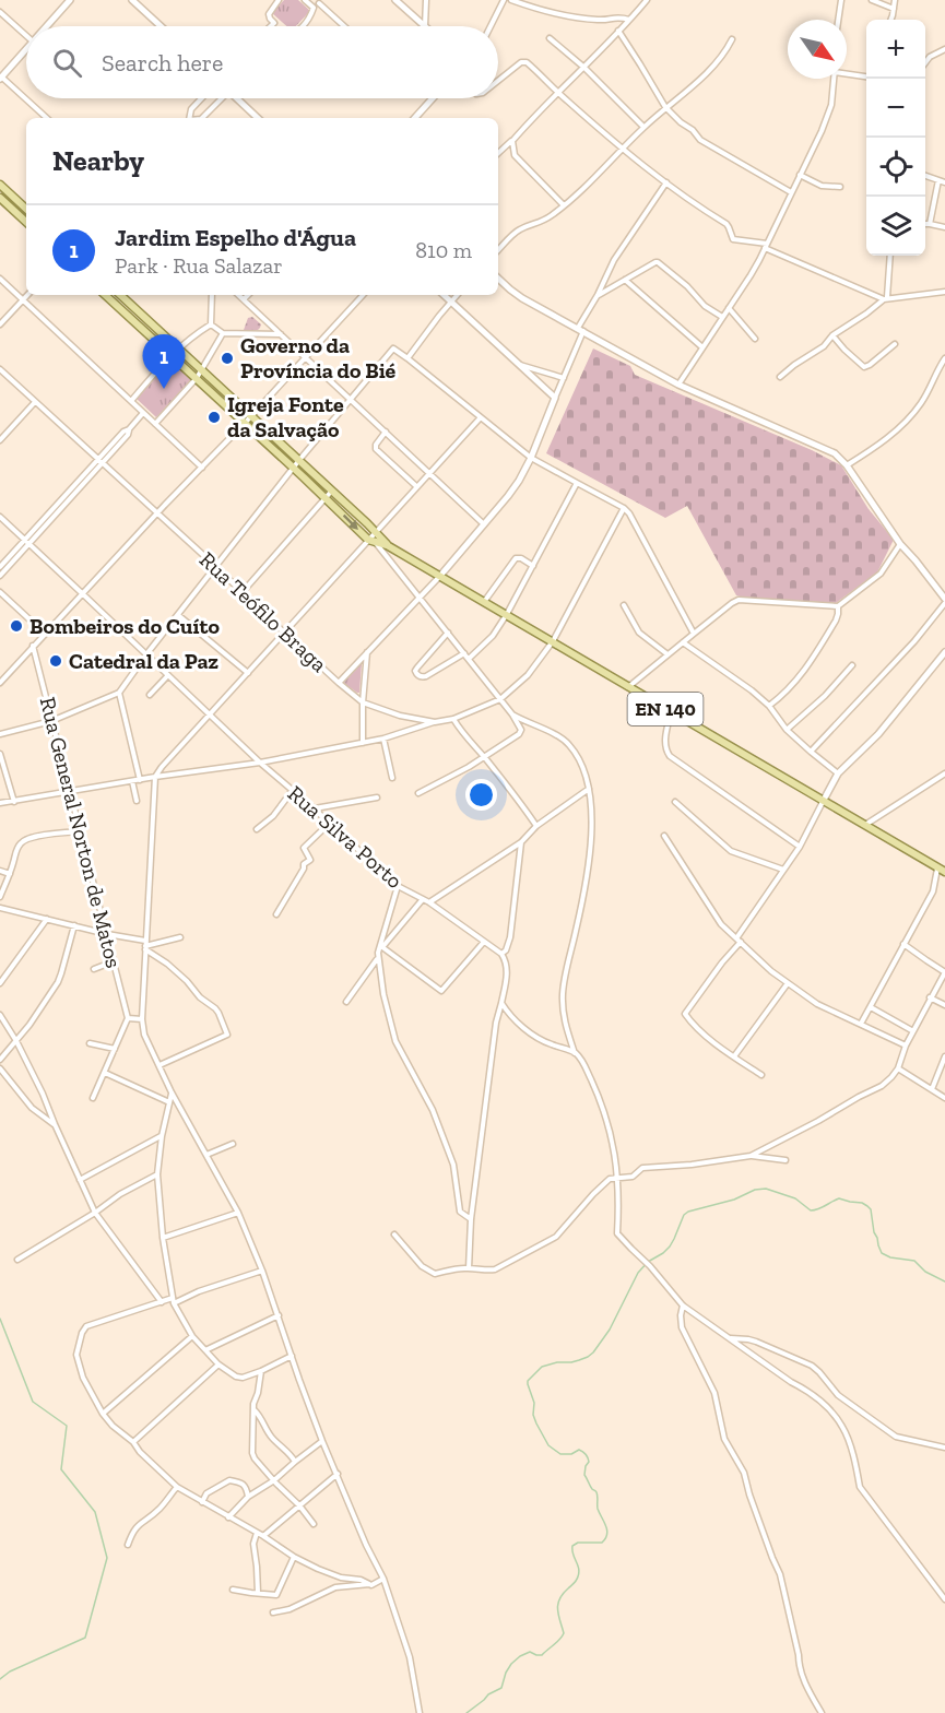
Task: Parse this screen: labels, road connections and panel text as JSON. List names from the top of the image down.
{
  "streets": {
    "main road": ["EN 140"],
    "street": ["Rua Teófilo Braga", "Rua General Norton de Matos", "Rua Silva Porto"]
  },
  "crossings": [
    ["Rua Teófilo Braga", "EN 140"]
  ],
  "places": [
    "Governo da Província do Bié",
    "Igreja Fonte da Salvação",
    "Bombeiros do Cuíto",
    "Catedral da Paz"
  ],
  "north": "bottom right",
  "page": {
    "map_buttons": ["+", "−"],
    "search": "Search here",
    "heading": "Nearby",
    "list": [
      {
        "mark": "1",
        "name": "Jardim Espelho d'Água",
        "note": "Park · Rua Salazar",
        "value": "810 m"
      }
    ],
    "pins": "1"
  }
}
